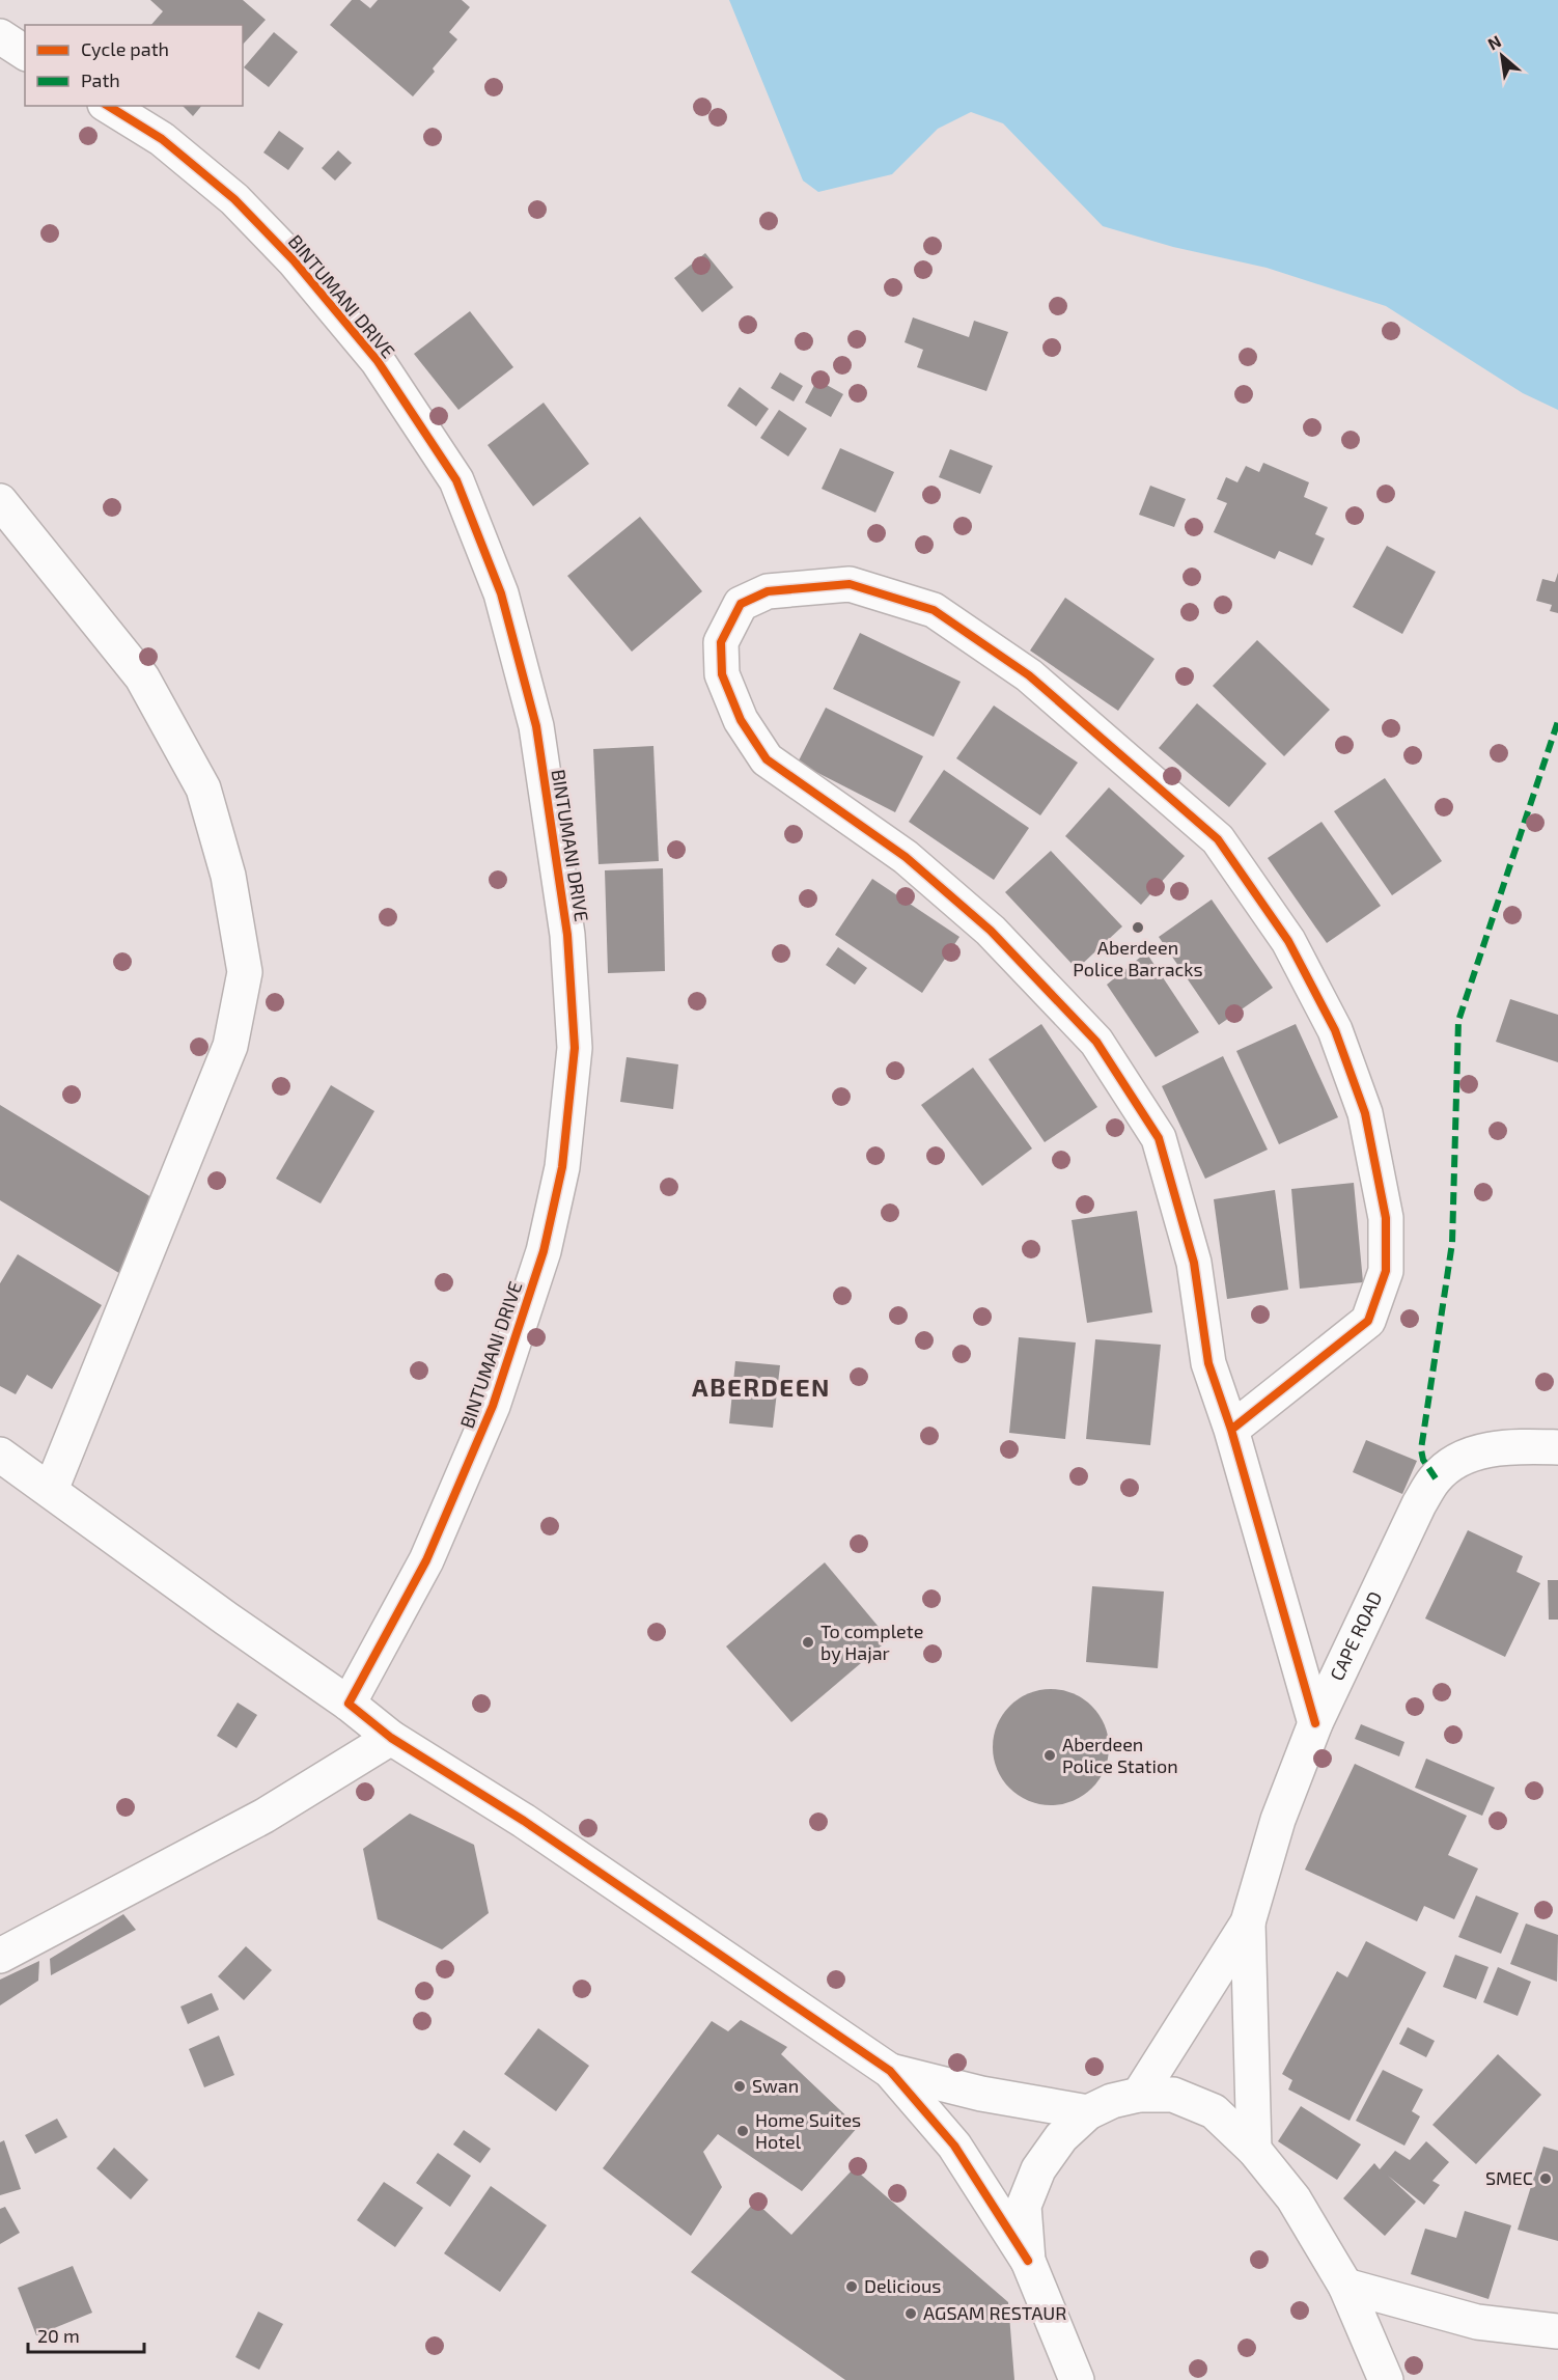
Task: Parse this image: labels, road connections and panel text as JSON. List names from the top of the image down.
{
  "streets": {
    "street": ["BINTUMANI DRIVE", "CAPE ROAD"]
  },
  "districts": ["ABERDEEN"],
  "places": [
    "Aberdeen Police Barracks",
    "To complete by Hajar",
    "Aberdeen Police Station",
    "Swan",
    "Home Suites Hotel",
    "SMEC",
    "Delicious",
    "AGSAM RESTAUR"
  ],
  "legend": ["Cycle path", "Path"],
  "scale_bar": "20 m",
  "north": "top left"
}
